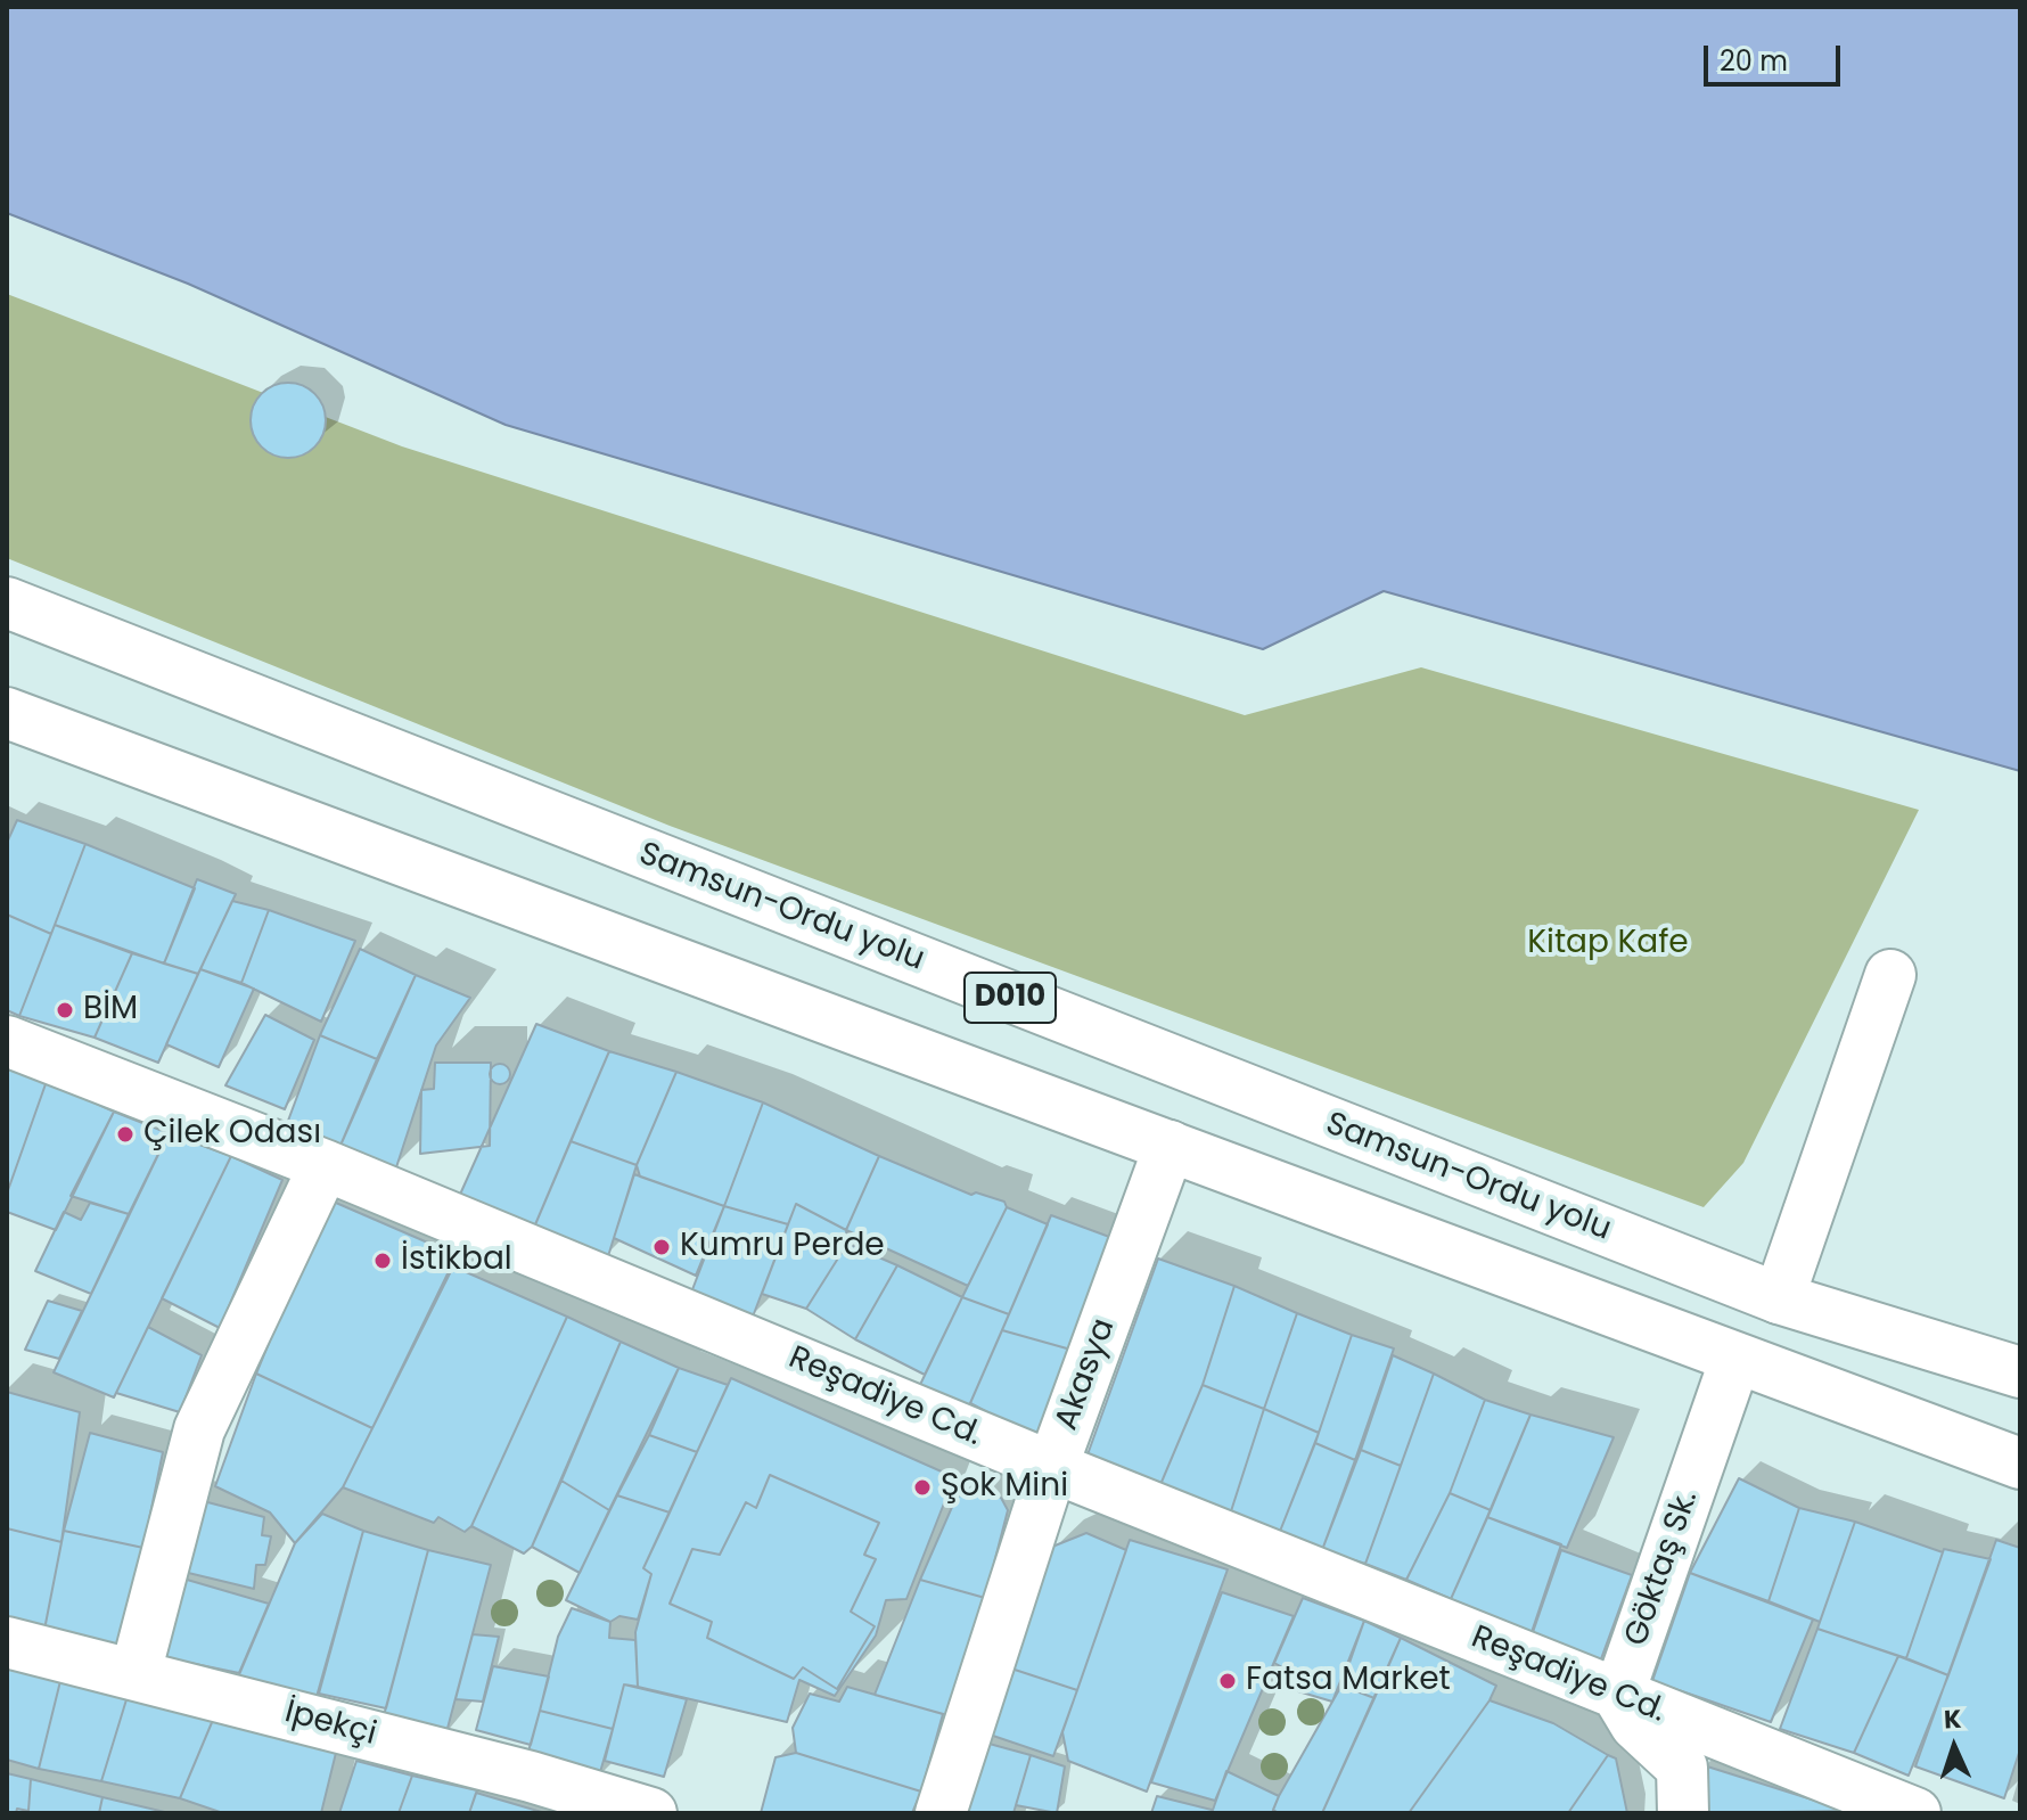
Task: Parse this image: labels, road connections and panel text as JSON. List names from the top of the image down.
{
  "streets": {
    "main road": [
      "Samsun-Ordu yolu",
      "D010",
      "Akasya",
      "Reşadiye Cd.",
      "Göktaş Sk.",
      "İpekçi"
    ]
  },
  "crossings": [
    ["D010", "Akasya"],
    ["D010", "Göktaş Sk."],
    ["Akasya", "Reşadiye Cd."],
    ["Reşadiye Cd.", "Göktaş Sk."]
  ],
  "parks": ["Kitap Kafe"],
  "places": [
    "BİM",
    "Çilek Odası",
    "Kumru Perde",
    "İstikbal",
    "Şok Mini",
    "Fatsa Market"
  ],
  "scale_bar": "20 m",
  "north": "top"
}
